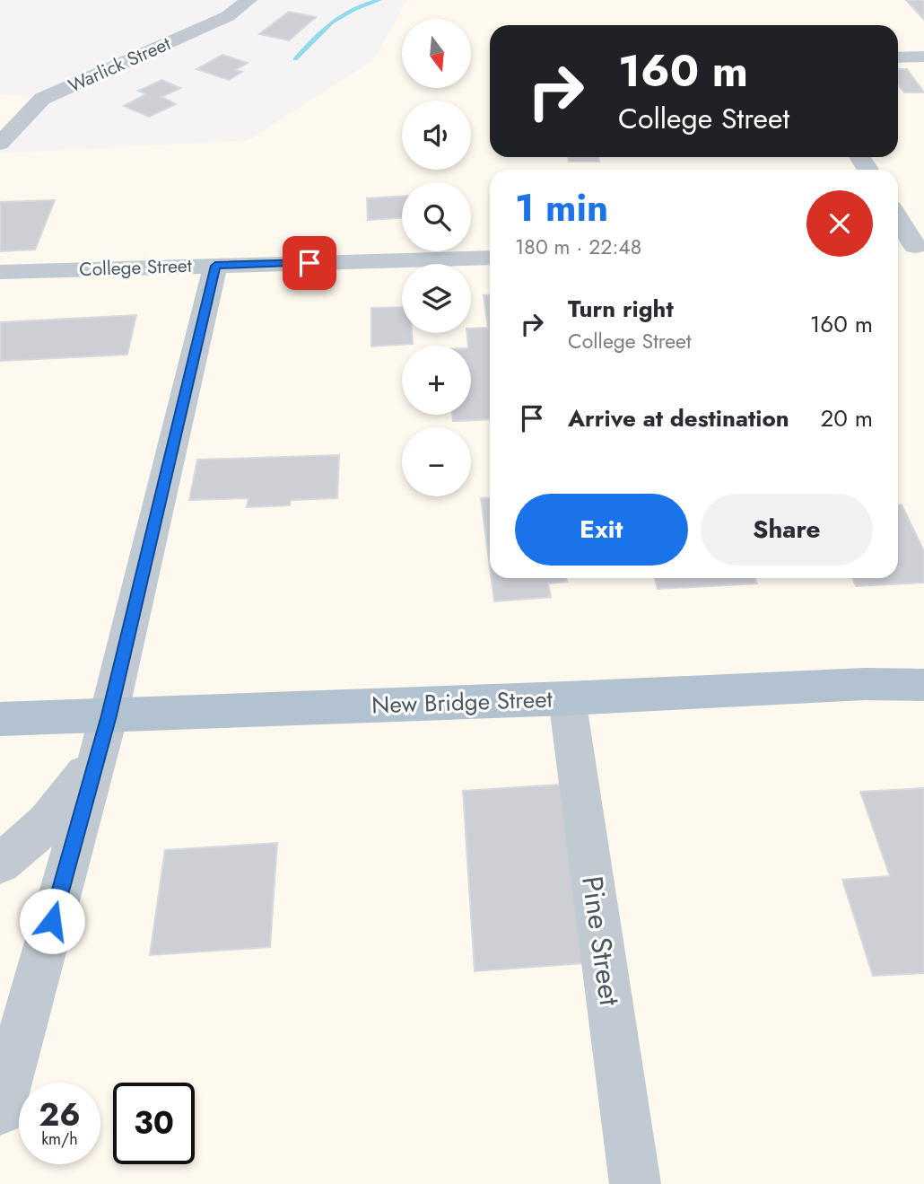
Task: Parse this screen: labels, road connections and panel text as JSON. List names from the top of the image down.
{
  "streets": {
    "main road": ["New Bridge Street"],
    "street": ["Warlick Street", "College Street", "Pine Street"]
  },
  "crossings": [
    ["New Bridge Street", "Pine Street"]
  ],
  "north": "bottom",
  "page": {
    "map_buttons": ["+", "−"],
    "turn": ["160 m", "College Street"],
    "heading": ["1 min", "180 m · 22:48"],
    "list": [
      {
        "name": "Turn right",
        "note": "College Street",
        "value": "160 m"
      },
      {
        "name": "Arrive at destination",
        "value": "20 m"
      }
    ],
    "buttons": ["Exit", "Share"],
    "speed": "26 km/h",
    "limit": "30"
  }
}
